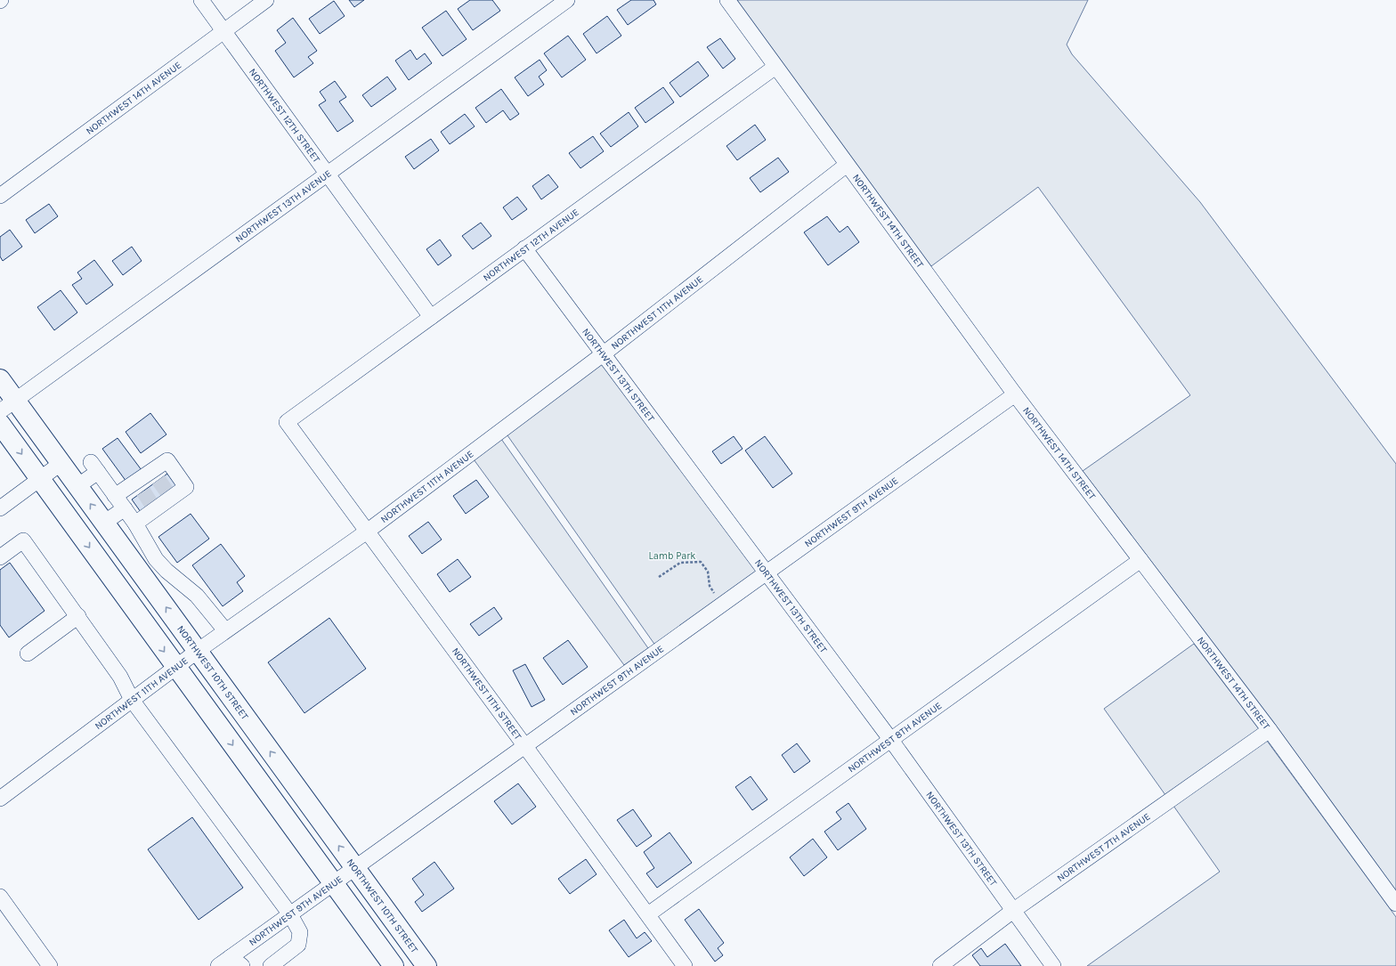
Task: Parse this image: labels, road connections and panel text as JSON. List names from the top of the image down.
{
  "streets": {
    "highway": ["NORTHWEST 10TH STREET"],
    "street": [
      "NORTHWEST 14TH AVENUE",
      "NORTHWEST 12TH STREET",
      "NORTHWEST 13TH AVENUE",
      "NORTHWEST 14TH STREET",
      "NORTHWEST 12TH AVENUE",
      "NORTHWEST 11TH AVENUE",
      "NORTHWEST 13TH STREET",
      "NORTHWEST 9TH AVENUE",
      "NORTHWEST 11TH STREET",
      "NORTHWEST 8TH AVENUE",
      "NORTHWEST 7TH AVENUE"
    ]
  },
  "crossings": [
    ["NORTHWEST 14TH AVENUE", "NORTHWEST 12TH STREET"],
    ["NORTHWEST 12TH STREET", "NORTHWEST 13TH AVENUE"],
    ["NORTHWEST 12TH STREET", "NORTHWEST 12TH AVENUE"],
    ["NORTHWEST 13TH AVENUE", "NORTHWEST 10TH STREET"],
    ["NORTHWEST 14TH STREET", "NORTHWEST 12TH AVENUE"],
    ["NORTHWEST 14TH STREET", "NORTHWEST 11TH AVENUE"],
    ["NORTHWEST 14TH STREET", "NORTHWEST 9TH AVENUE"],
    ["NORTHWEST 14TH STREET", "NORTHWEST 8TH AVENUE"],
    ["NORTHWEST 14TH STREET", "NORTHWEST 7TH AVENUE"],
    ["NORTHWEST 12TH AVENUE", "NORTHWEST 13TH STREET"],
    ["NORTHWEST 12TH AVENUE", "NORTHWEST 11TH STREET"],
    ["NORTHWEST 11TH AVENUE", "NORTHWEST 13TH STREET"],
    ["NORTHWEST 11TH AVENUE", "NORTHWEST 10TH STREET"],
    ["NORTHWEST 11TH AVENUE", "NORTHWEST 11TH STREET"],
    ["NORTHWEST 13TH STREET", "NORTHWEST 9TH AVENUE"],
    ["NORTHWEST 13TH STREET", "NORTHWEST 8TH AVENUE"],
    ["NORTHWEST 13TH STREET", "NORTHWEST 7TH AVENUE"],
    ["NORTHWEST 9TH AVENUE", "NORTHWEST 10TH STREET"],
    ["NORTHWEST 9TH AVENUE", "NORTHWEST 11TH STREET"],
    ["NORTHWEST 11TH STREET", "NORTHWEST 8TH AVENUE"]
  ],
  "parks": ["Lamb Park"]
}
